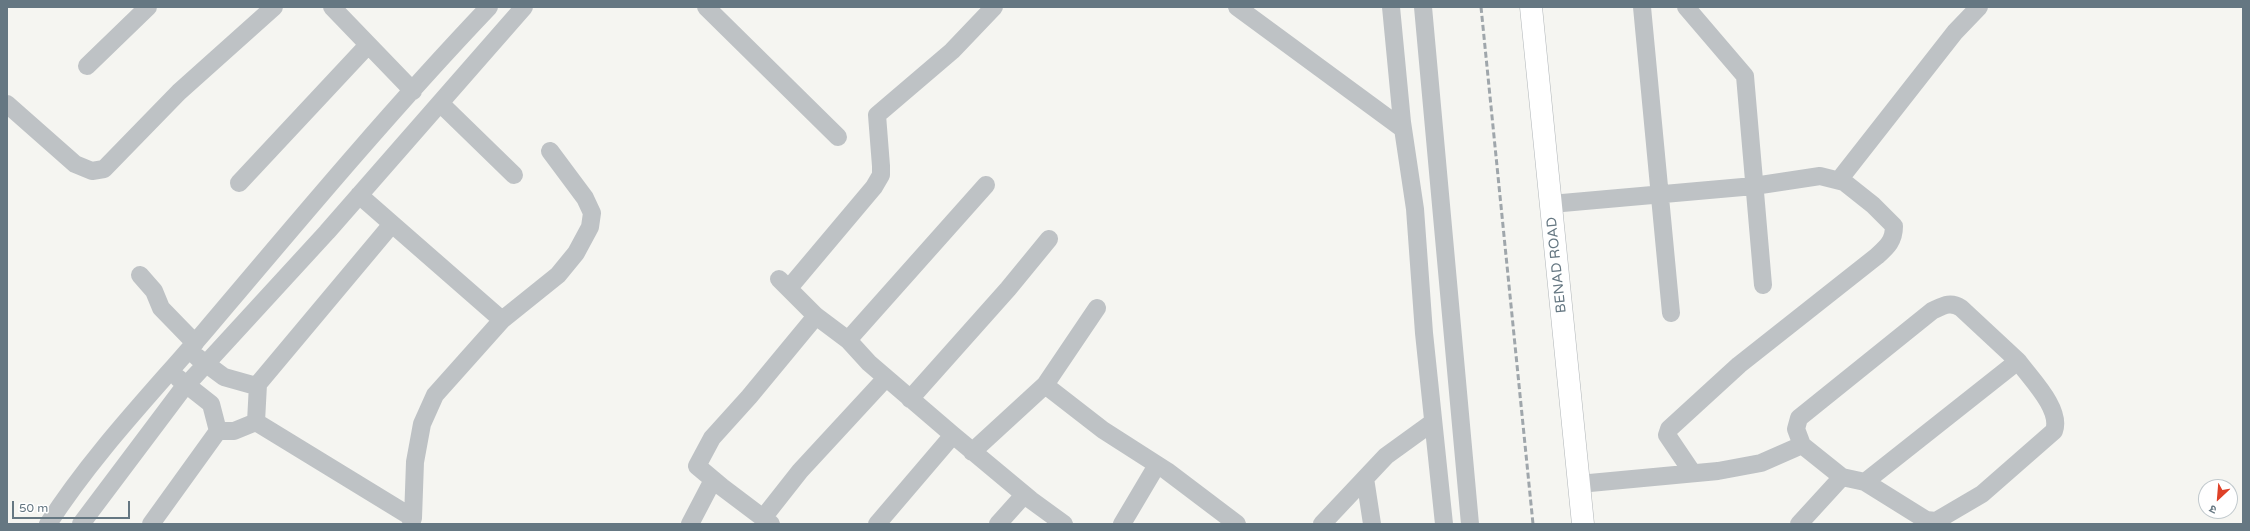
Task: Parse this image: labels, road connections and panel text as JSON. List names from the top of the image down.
{
  "streets": {
    "main road": ["BENAD ROAD"]
  },
  "scale_bar": "50 m",
  "north": "bottom left"
}
